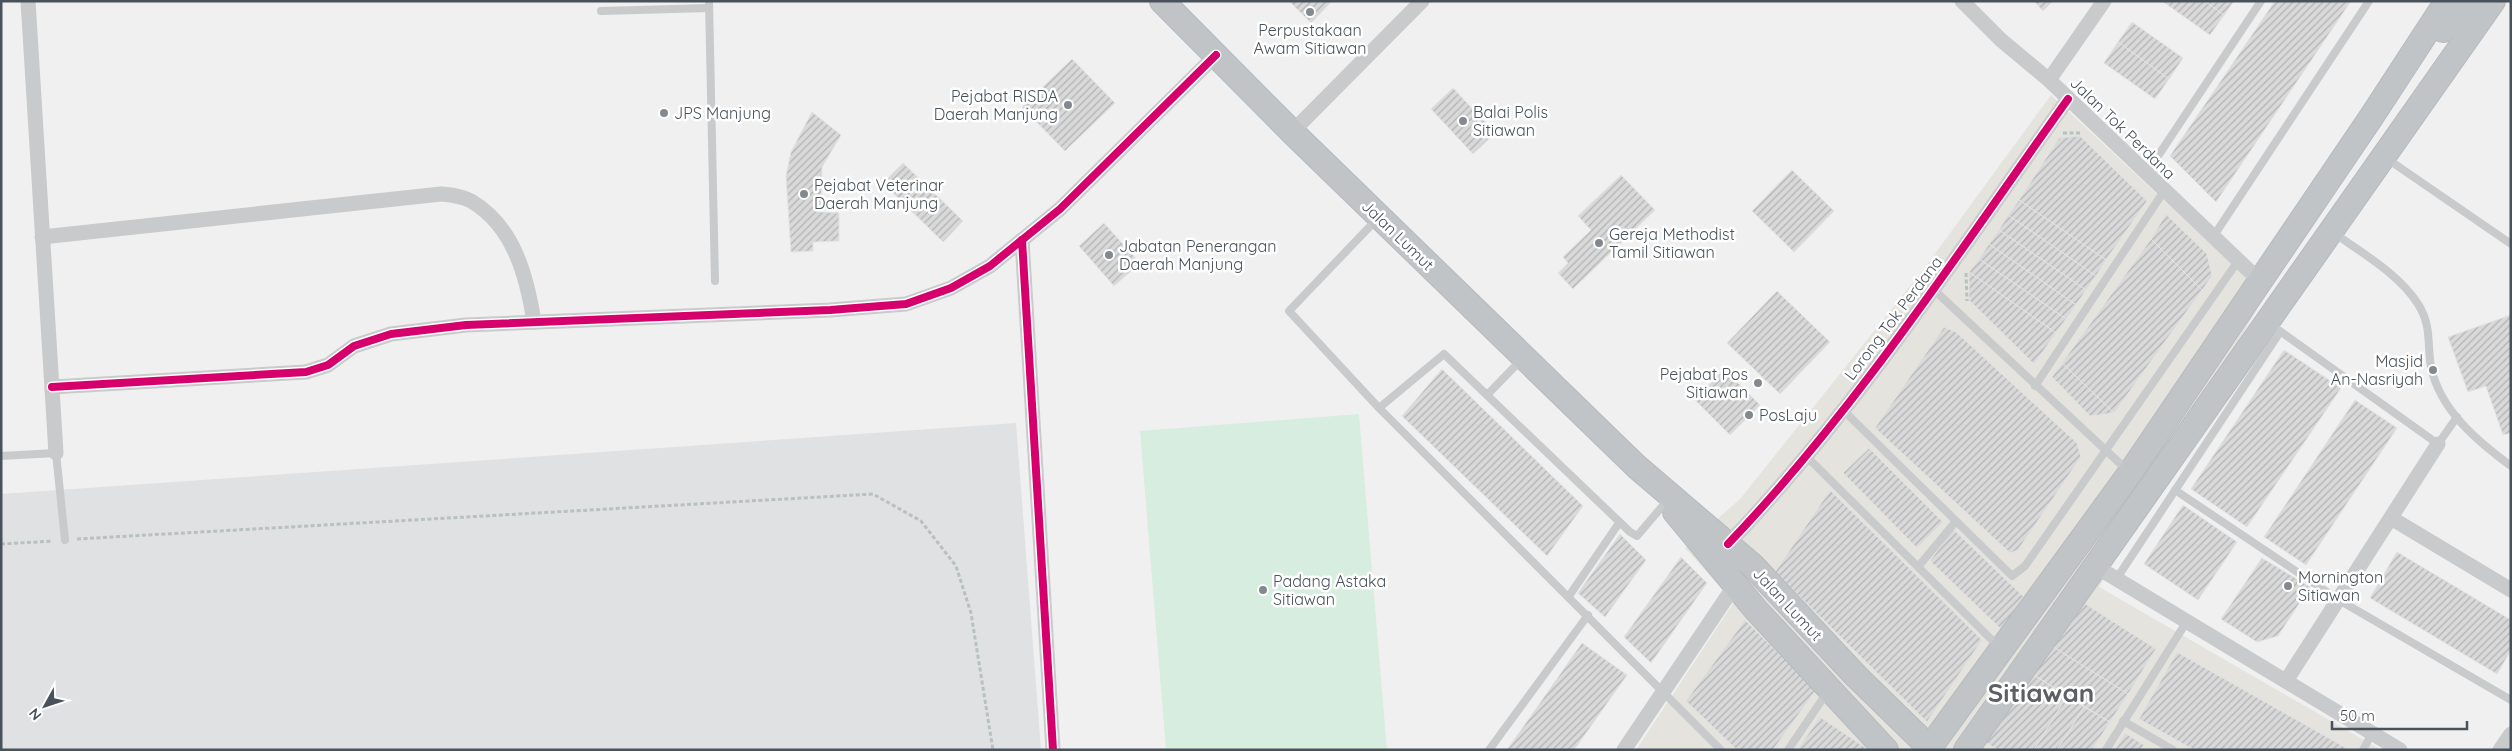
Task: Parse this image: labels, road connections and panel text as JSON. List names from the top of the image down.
{
  "streets": {
    "highway": ["Jalan Lumut"],
    "street": ["Jalan Tok Perdana", "Lorong Tok Perdana"]
  },
  "crossings": [
    ["Jalan Tok Perdana", "Lorong Tok Perdana"],
    ["Jalan Lumut", "Lorong Tok Perdana"]
  ],
  "districts": ["Sitiawan"],
  "places": [
    "Perpustakaan Awam Sitiawan",
    "Pejabat RISDA Daerah Manjung",
    "JPS Manjung",
    "Balai Polis Sitiawan",
    "Pejabat Veterinar Daerah Manjung",
    "Gereja Methodist Tamil Sitiawan",
    "Jabatan Penerangan Daerah Manjung",
    "Masjid An-Nasriyah",
    "Pejabat Pos Sitiawan",
    "PosLaju",
    "Mornington Sitiawan",
    "Padang Astaka Sitiawan"
  ],
  "scale_bar": "50 m",
  "north": "bottom left"
}
